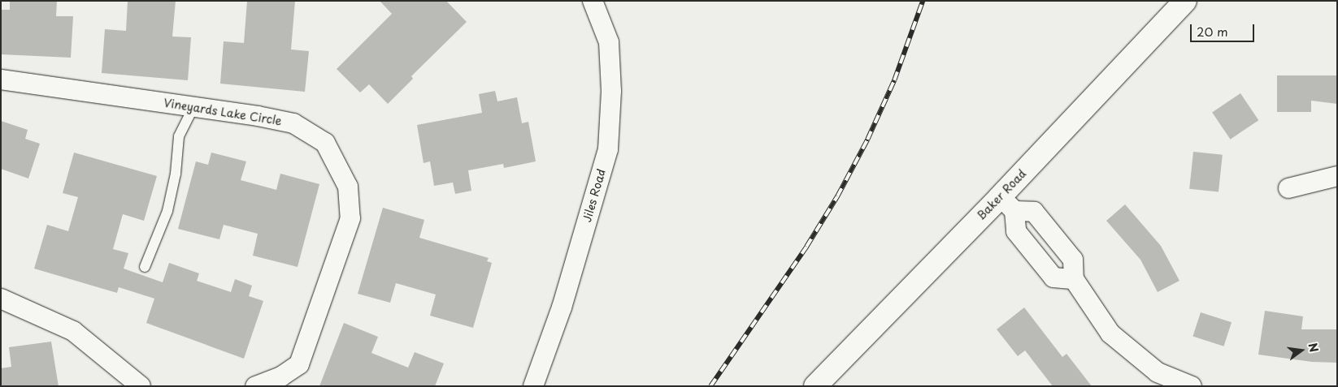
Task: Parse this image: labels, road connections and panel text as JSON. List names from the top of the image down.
{
  "streets": {
    "main road": ["Baker Road"],
    "street": ["Vineyards Lake Circle", "Jiles Road"]
  },
  "scale_bar": "20 m",
  "north": "right"
}
